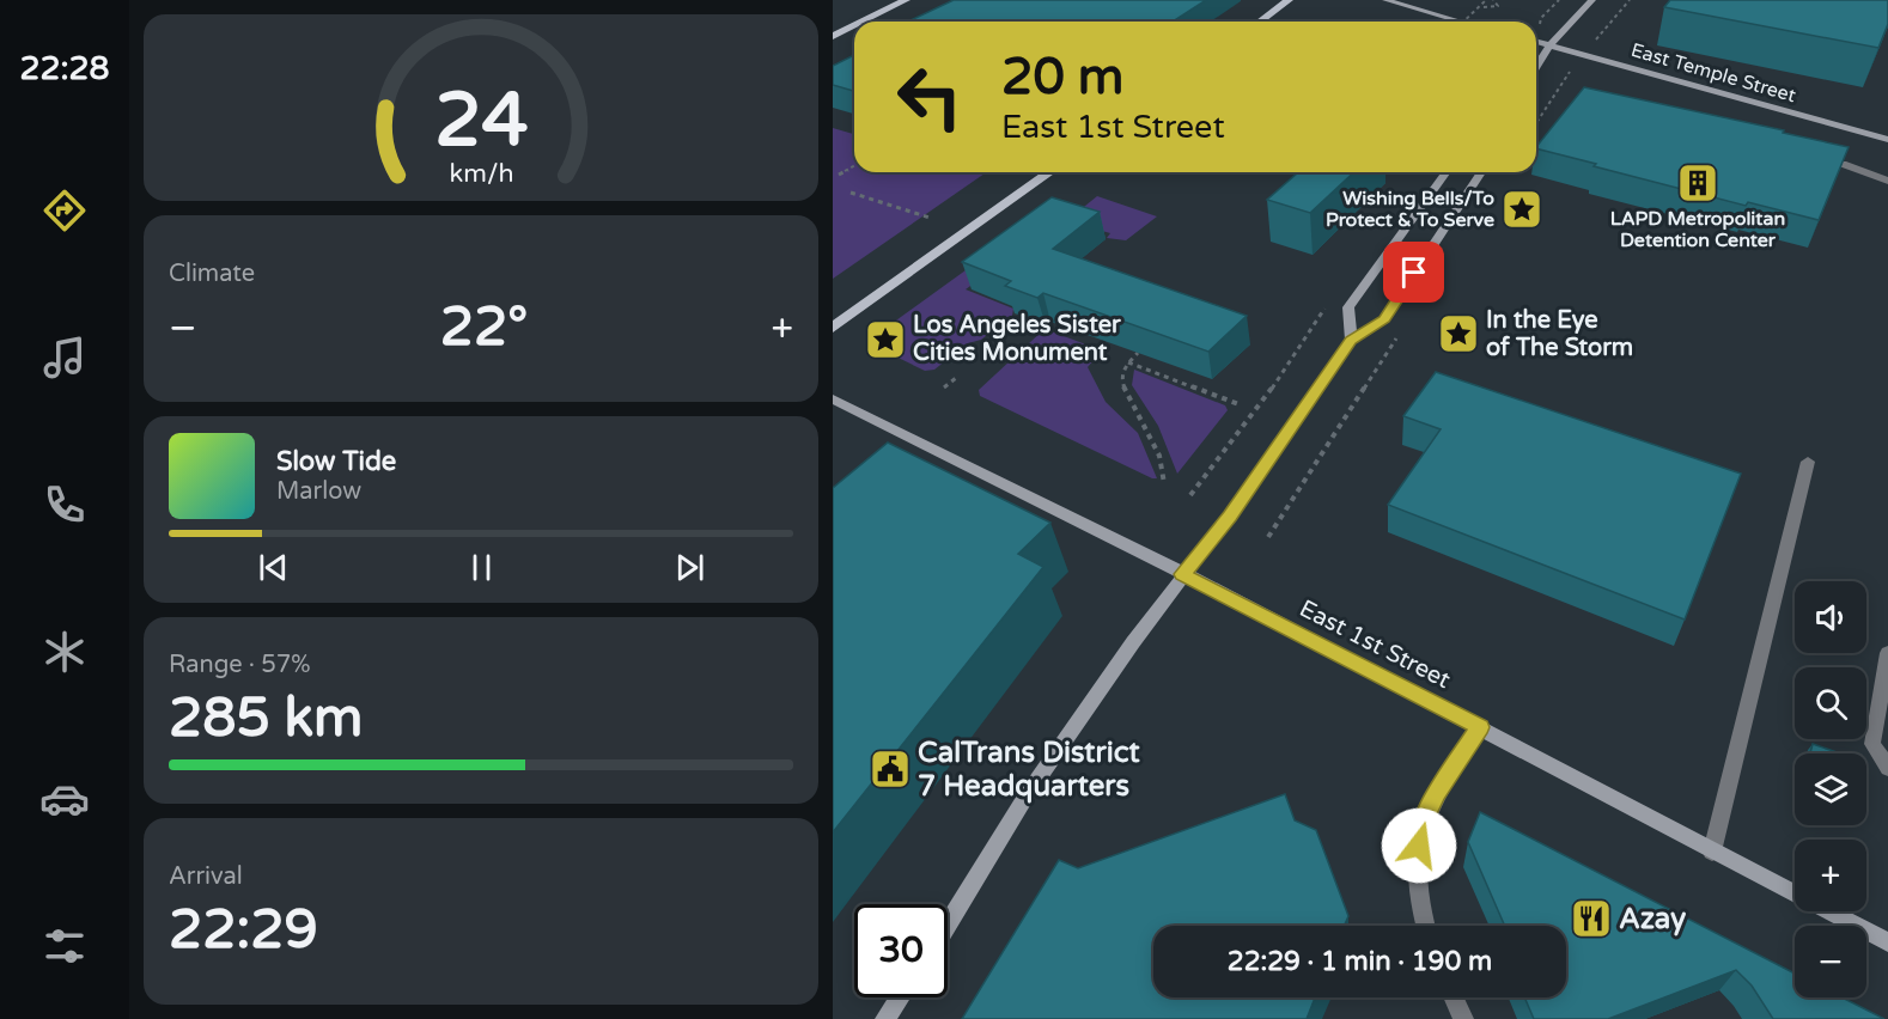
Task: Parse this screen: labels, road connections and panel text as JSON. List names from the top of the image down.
{
  "streets": {
    "main road": ["East Temple Street", "East 1st Street"]
  },
  "places": {
    "building": ["LAPD Metropolitan Detention Center"],
    "place": ["Wishing Bells/To Protect & To Serve", "In the Eye of The Storm", "Los Angeles Sister Cities Monument"],
    "public building": ["CalTrans District 7 Headquarters"],
    "restaurant": ["Azay"]
  },
  "page": {
    "tabs": "22:28",
    "turn": ["20 m", "East 1st Street"],
    "tile": [
      "Climate",
      ["Range · 57%", "285 km"],
      ["Arrival", "22:29"]
    ],
    "heat": ["−", "22°", "+"],
    "song": ["Slow Tide", "Marlow"],
    "map_buttons": ["+", "−"],
    "limit": "30",
    "trip": "22:29 · 1 min · 190 m",
    "gauge": ["24", "km/h"]
  }
}
